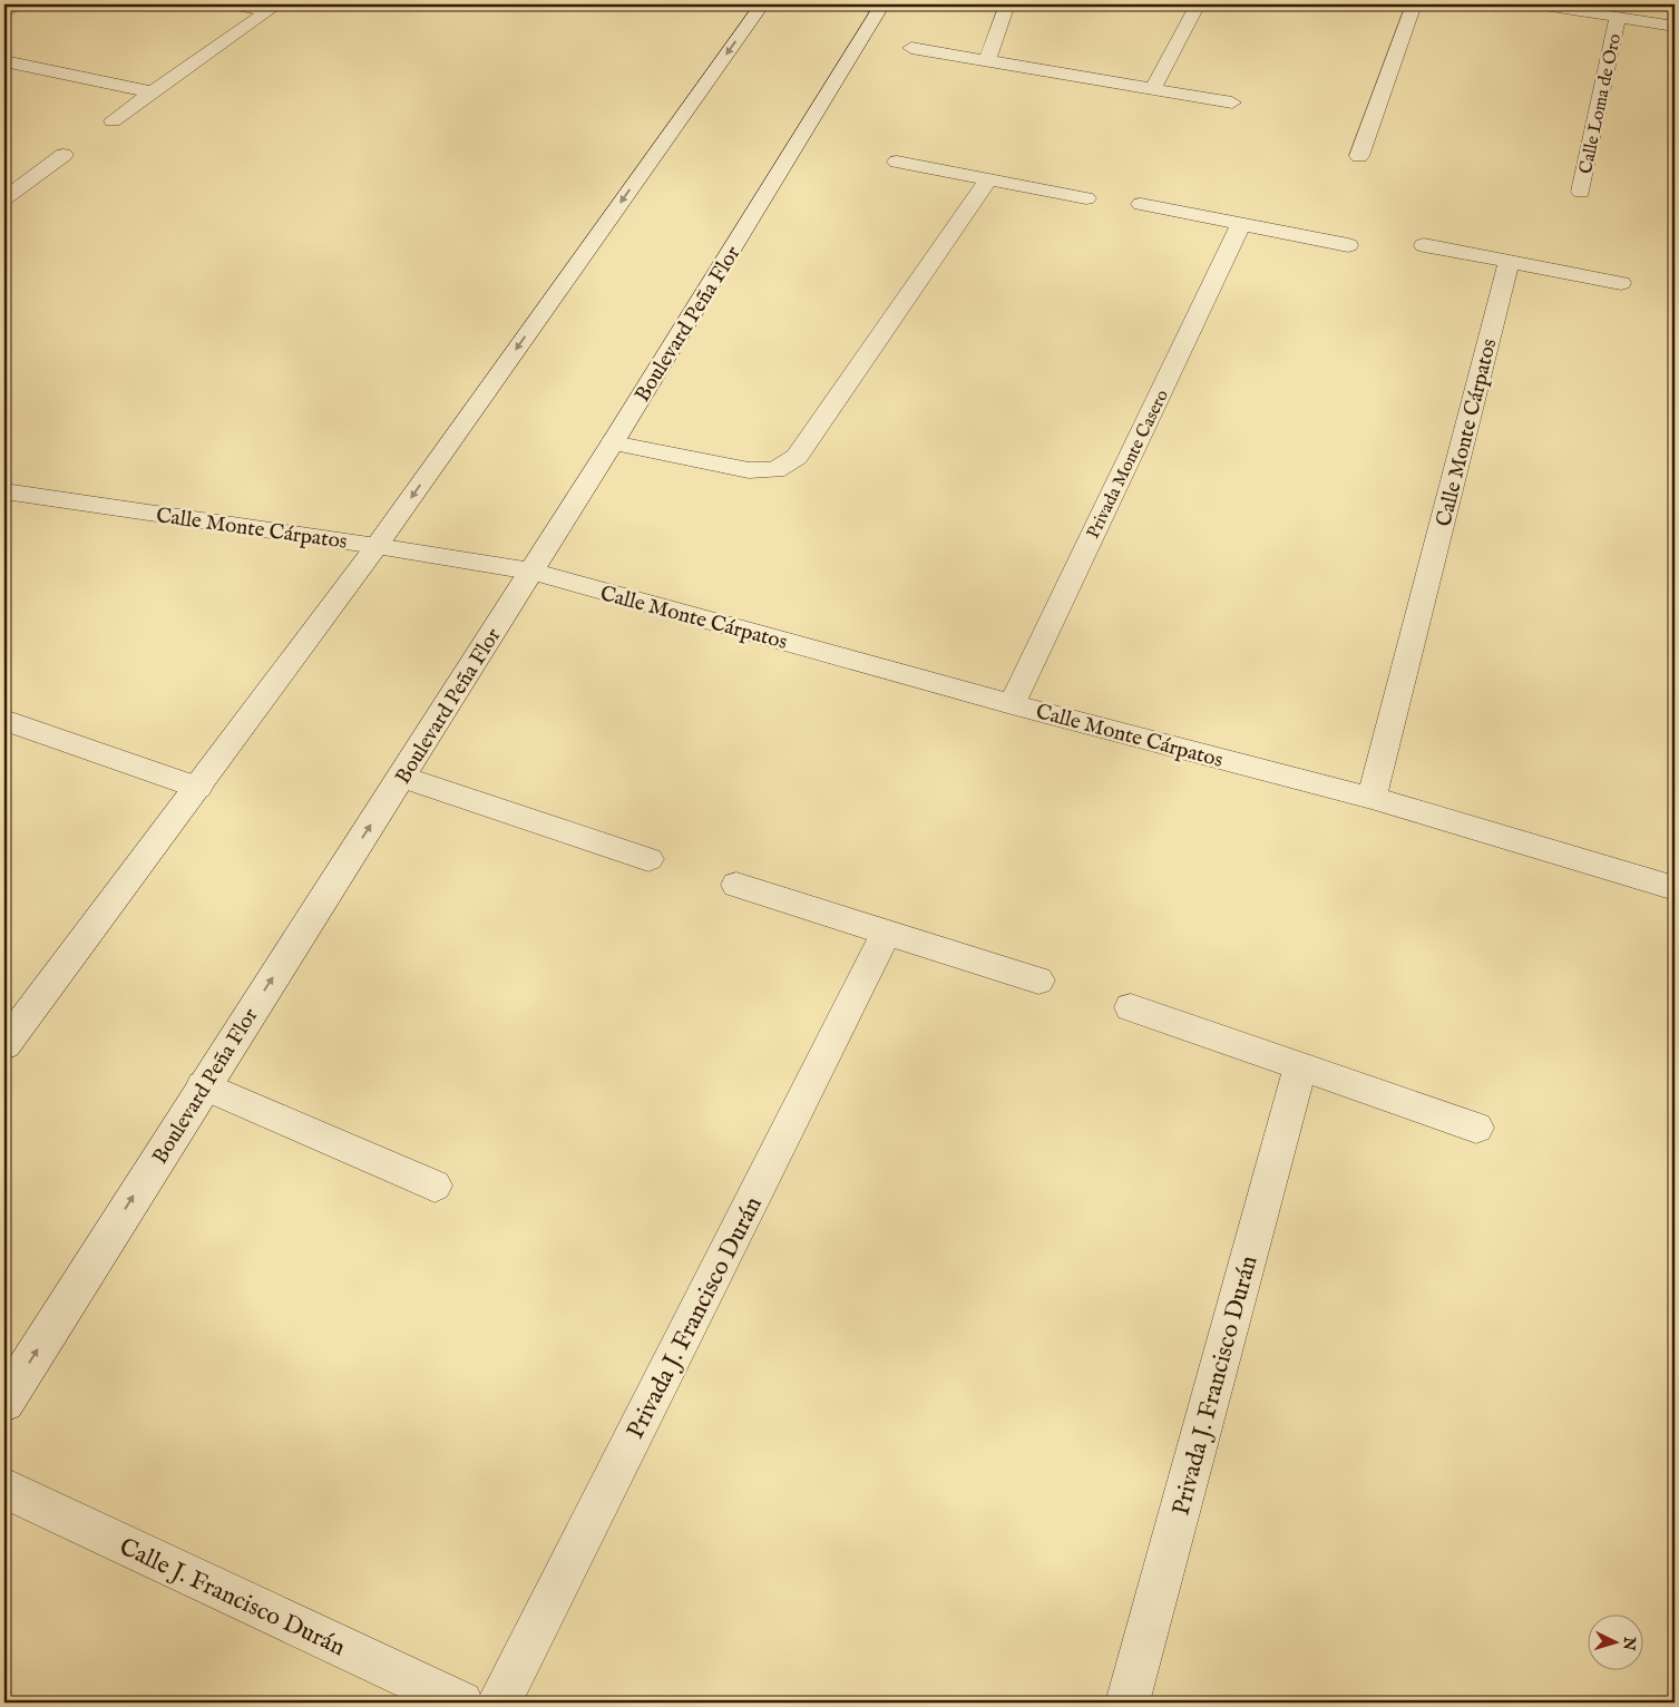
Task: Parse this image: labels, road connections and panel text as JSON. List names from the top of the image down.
{
  "streets": {
    "street": [
      "Calle Loma de Oro",
      "Boulevard Peña Flor",
      "Calle Monte Cárpatos",
      "Privada Monte Casero",
      "Privada J. Francisco Durán",
      "Calle J. Francisco Durán"
    ]
  },
  "crossings": [
    ["Boulevard Peña Flor", "Calle Monte Cárpatos"],
    ["Calle Monte Cárpatos", "Privada Monte Casero"]
  ],
  "north": "right"
}
